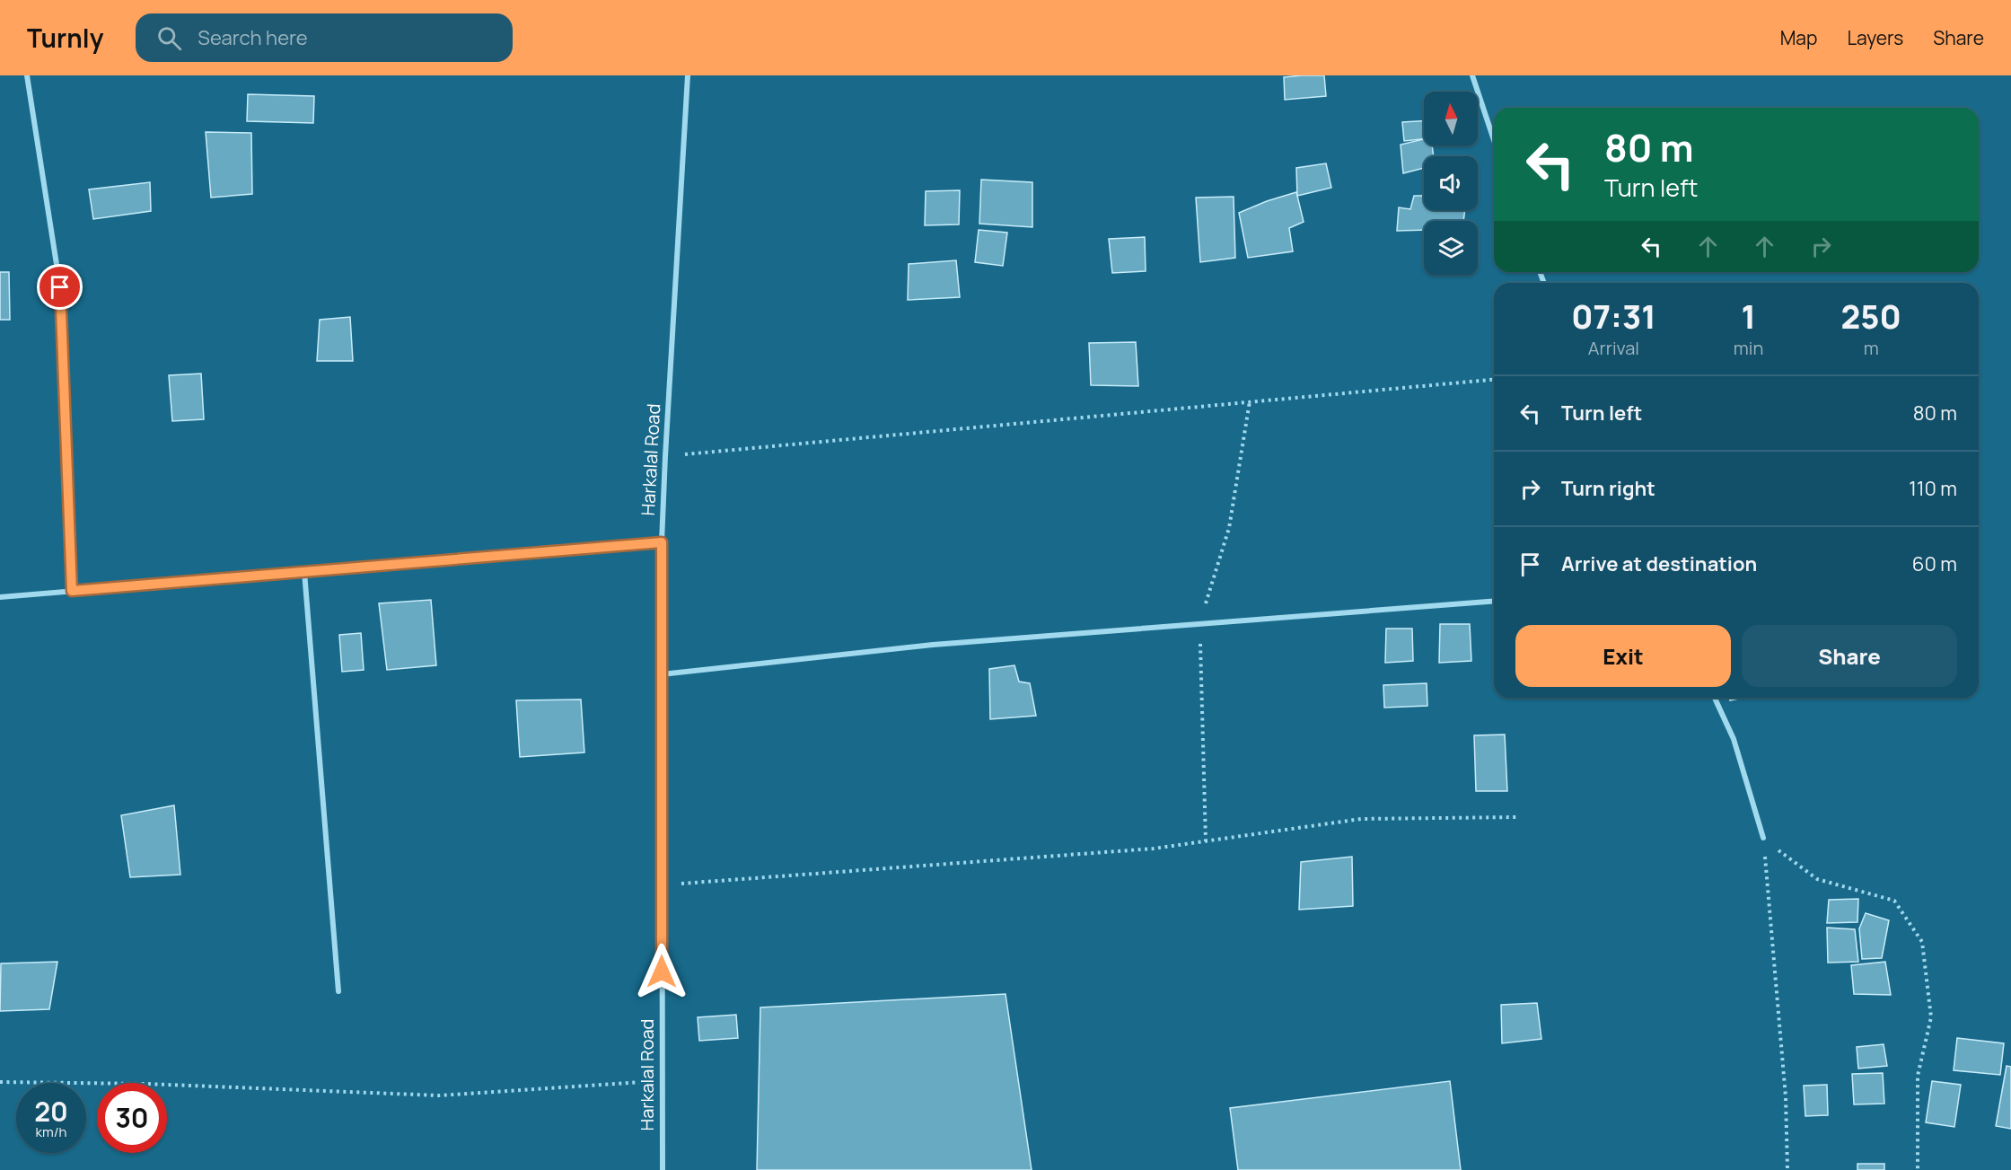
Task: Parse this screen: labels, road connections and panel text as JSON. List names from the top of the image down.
{
  "streets": {
    "street": ["Harkalal Road"]
  },
  "north": "top",
  "page": {
    "header": "Turnly",
    "search": "Search here",
    "nav": ["Map", "Layers", "Share"],
    "turn": ["80 m", "Turn left"],
    "eta": [
      "07:31",
      "Arrival",
      "1",
      "min",
      "250",
      "m"
    ],
    "list": [
      {
        "name": "Turn left",
        "value": "80 m"
      },
      {
        "name": "Turn right",
        "value": "110 m"
      },
      {
        "name": "Arrive at destination",
        "value": "60 m"
      }
    ],
    "buttons": ["Exit", "Share"],
    "speed": "20 km/h",
    "limit": "30"
  }
}
